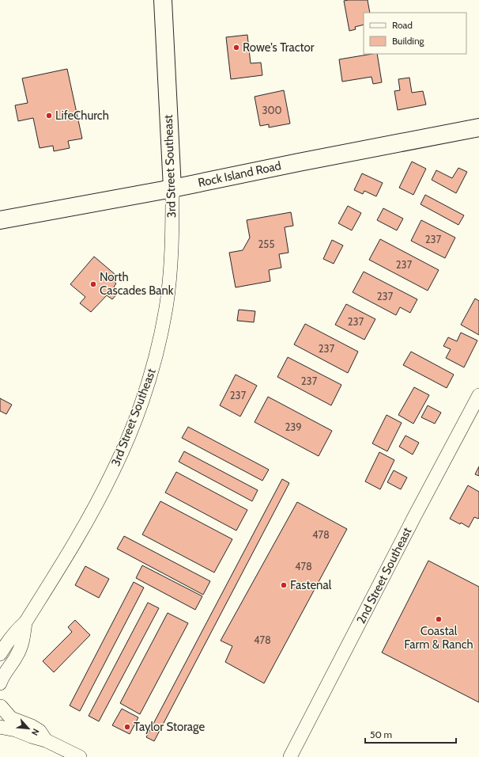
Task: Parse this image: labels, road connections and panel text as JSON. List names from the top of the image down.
{
  "streets": {
    "main road": ["3rd Street Southeast", "Rock Island Road"],
    "street": ["2nd Street Southeast"]
  },
  "crossings": [
    ["3rd Street Southeast", "Rock Island Road"]
  ],
  "places": [
    "Rowe's Tractor",
    "LifeChurch",
    "North Cascades Bank",
    "Fastenal",
    "Coastal Farm & Ranch",
    "Taylor Storage"
  ],
  "house_numbers": [
    "300",
    "237",
    "255",
    "237",
    "237",
    "237",
    "237",
    "237",
    "237",
    "239",
    "478",
    "478",
    "478"
  ],
  "legend": ["Road", "Building"],
  "scale_bar": "50 m",
  "north": "bottom right"
}
